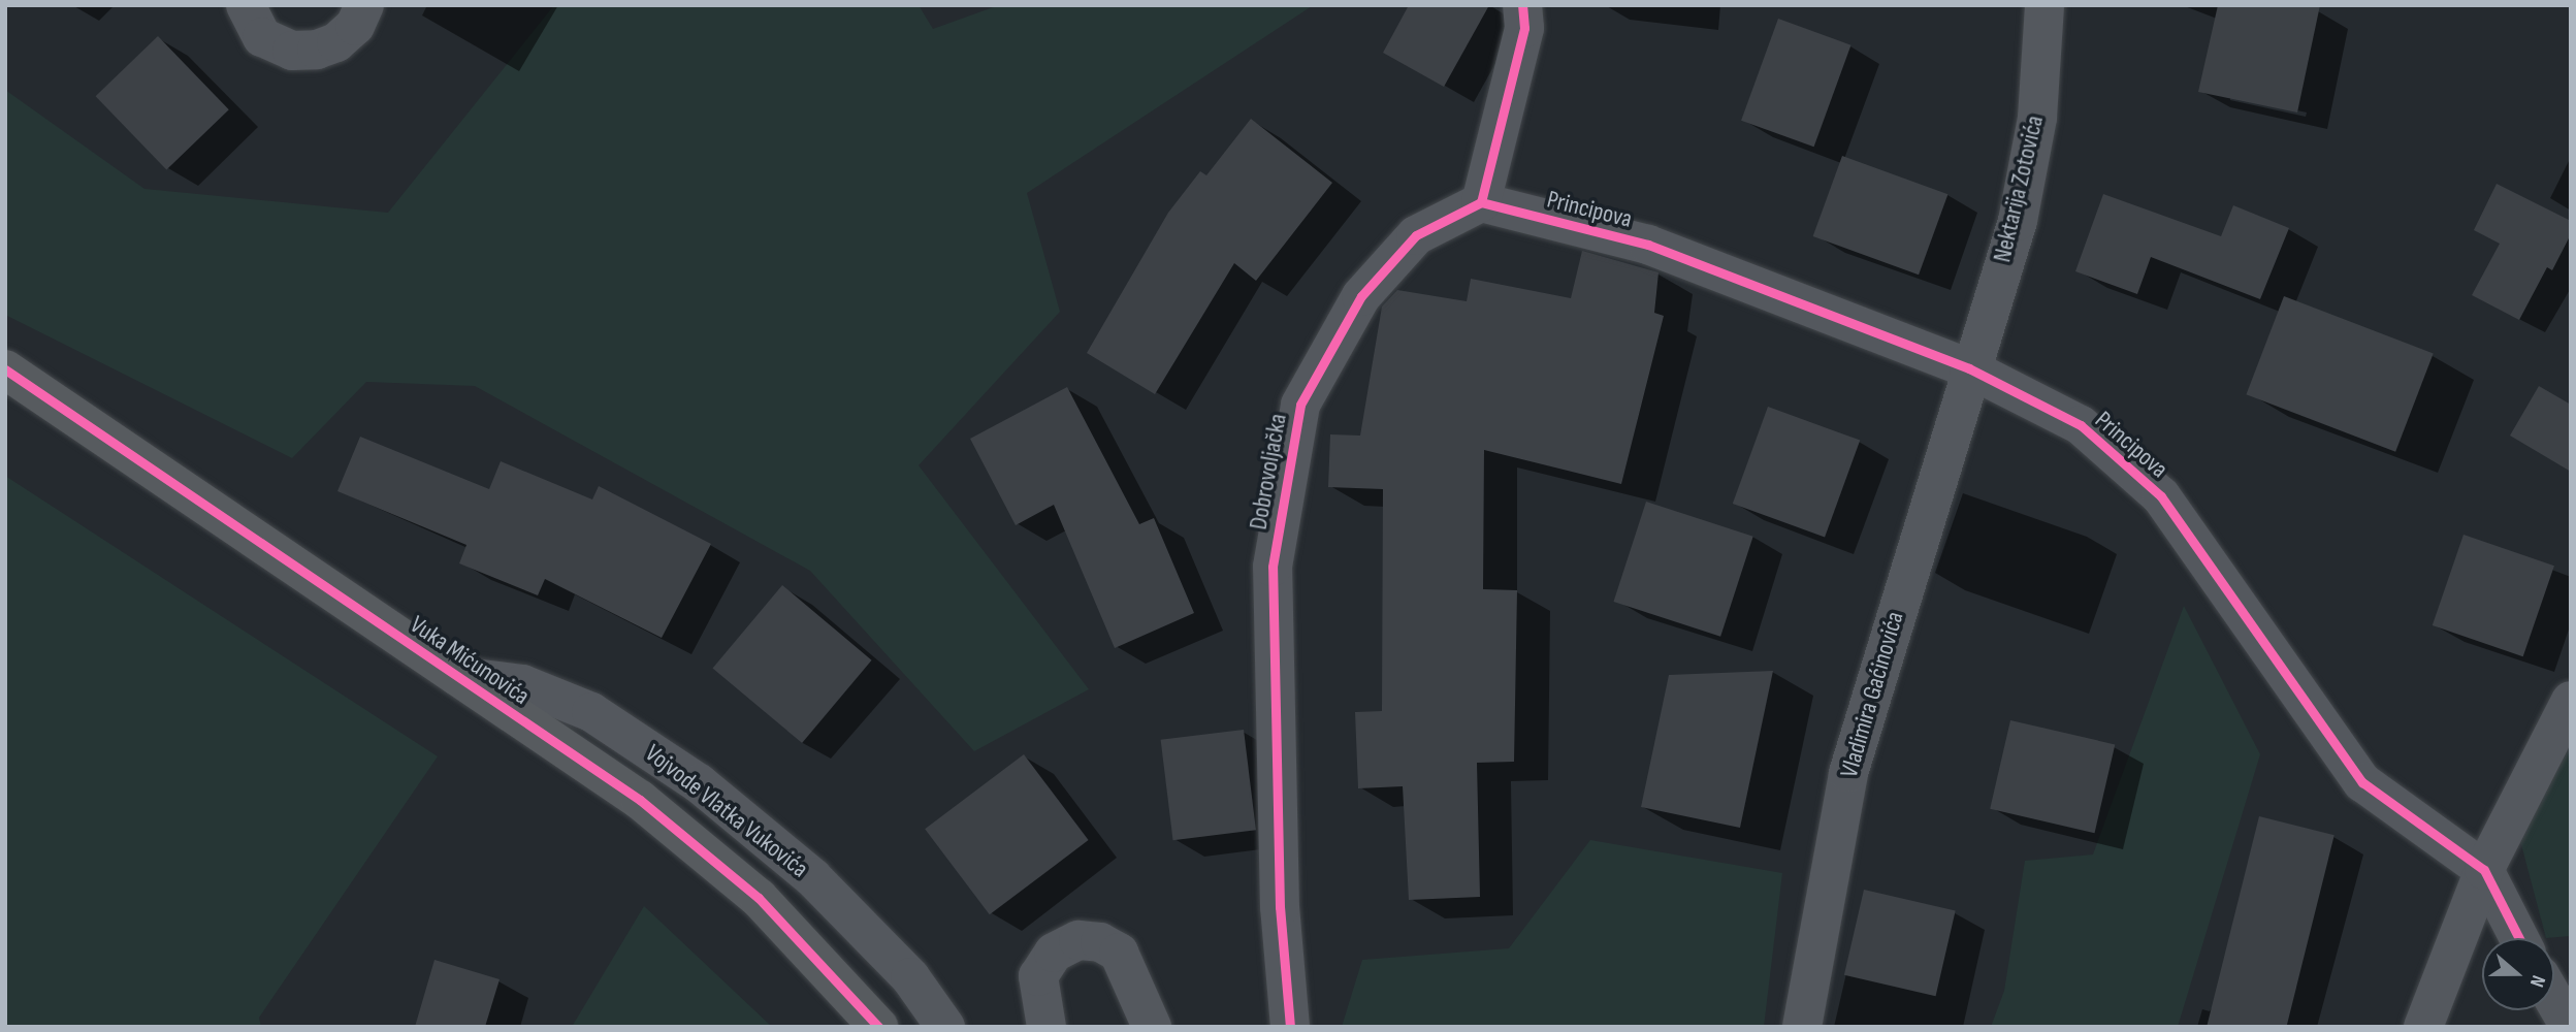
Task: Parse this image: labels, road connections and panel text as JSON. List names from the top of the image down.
{
  "streets": {
    "main road": ["Vuka Mićunovića"],
    "street": [
      "Nektarija Zotovića",
      "Principova",
      "Dobrovoljačka",
      "Vladimira Gaćinovića",
      "Vojvode Vlatka Vukovića"
    ]
  },
  "crossings": [
    ["Nektarija Zotovića", "Principova"],
    ["Nektarija Zotovića", "Vladimira Gaćinovića"],
    ["Principova", "Dobrovoljačka"],
    ["Principova", "Vladimira Gaćinovića"],
    ["Vuka Mićunovića", "Vojvode Vlatka Vukovića"]
  ],
  "north": "right"
}
